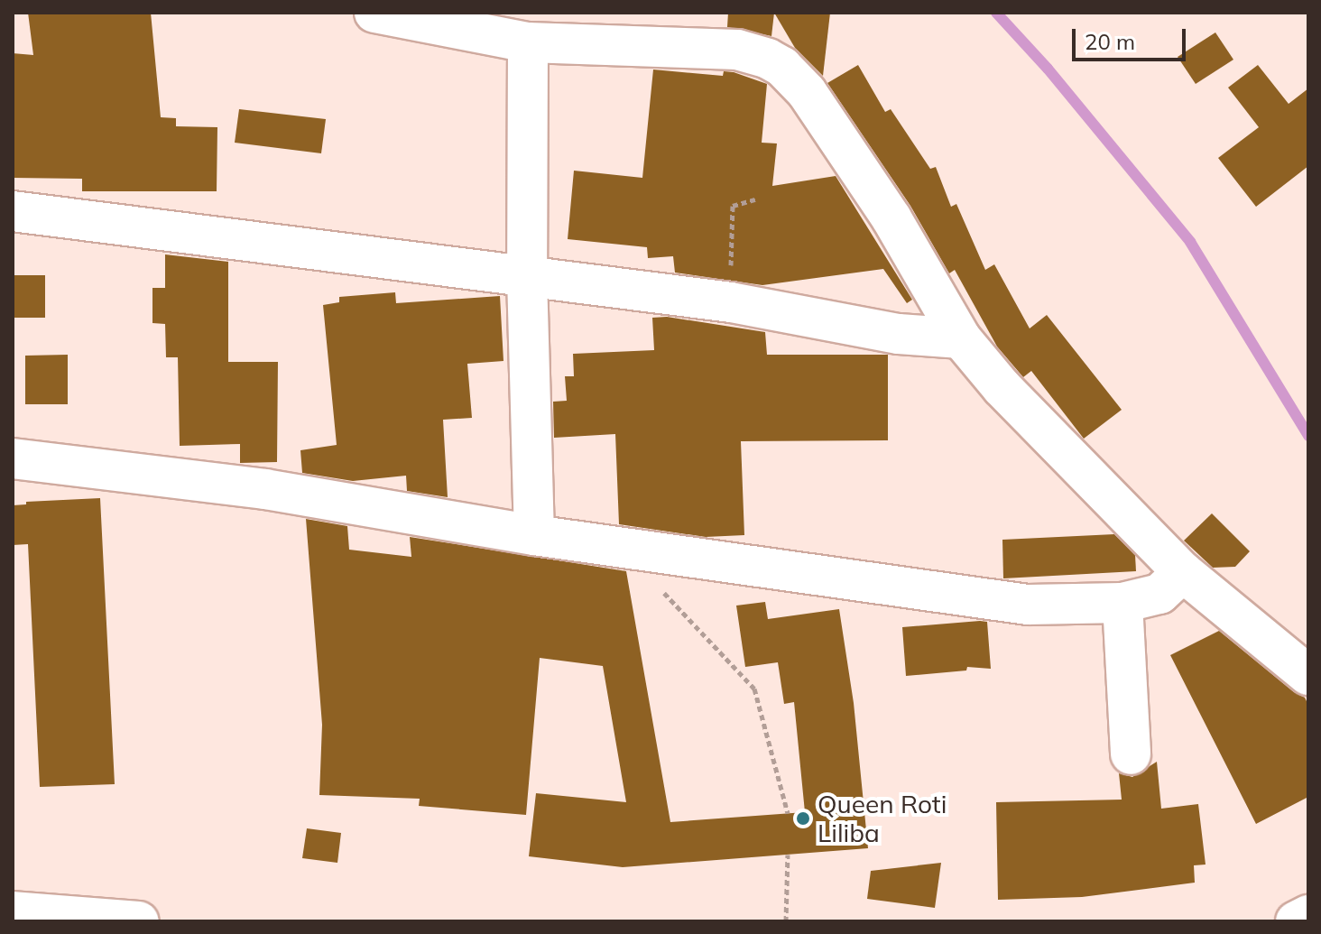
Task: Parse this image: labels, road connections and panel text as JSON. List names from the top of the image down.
{
  "places": ["Queen Roti Liliba"],
  "scale_bar": "20 m"
}
